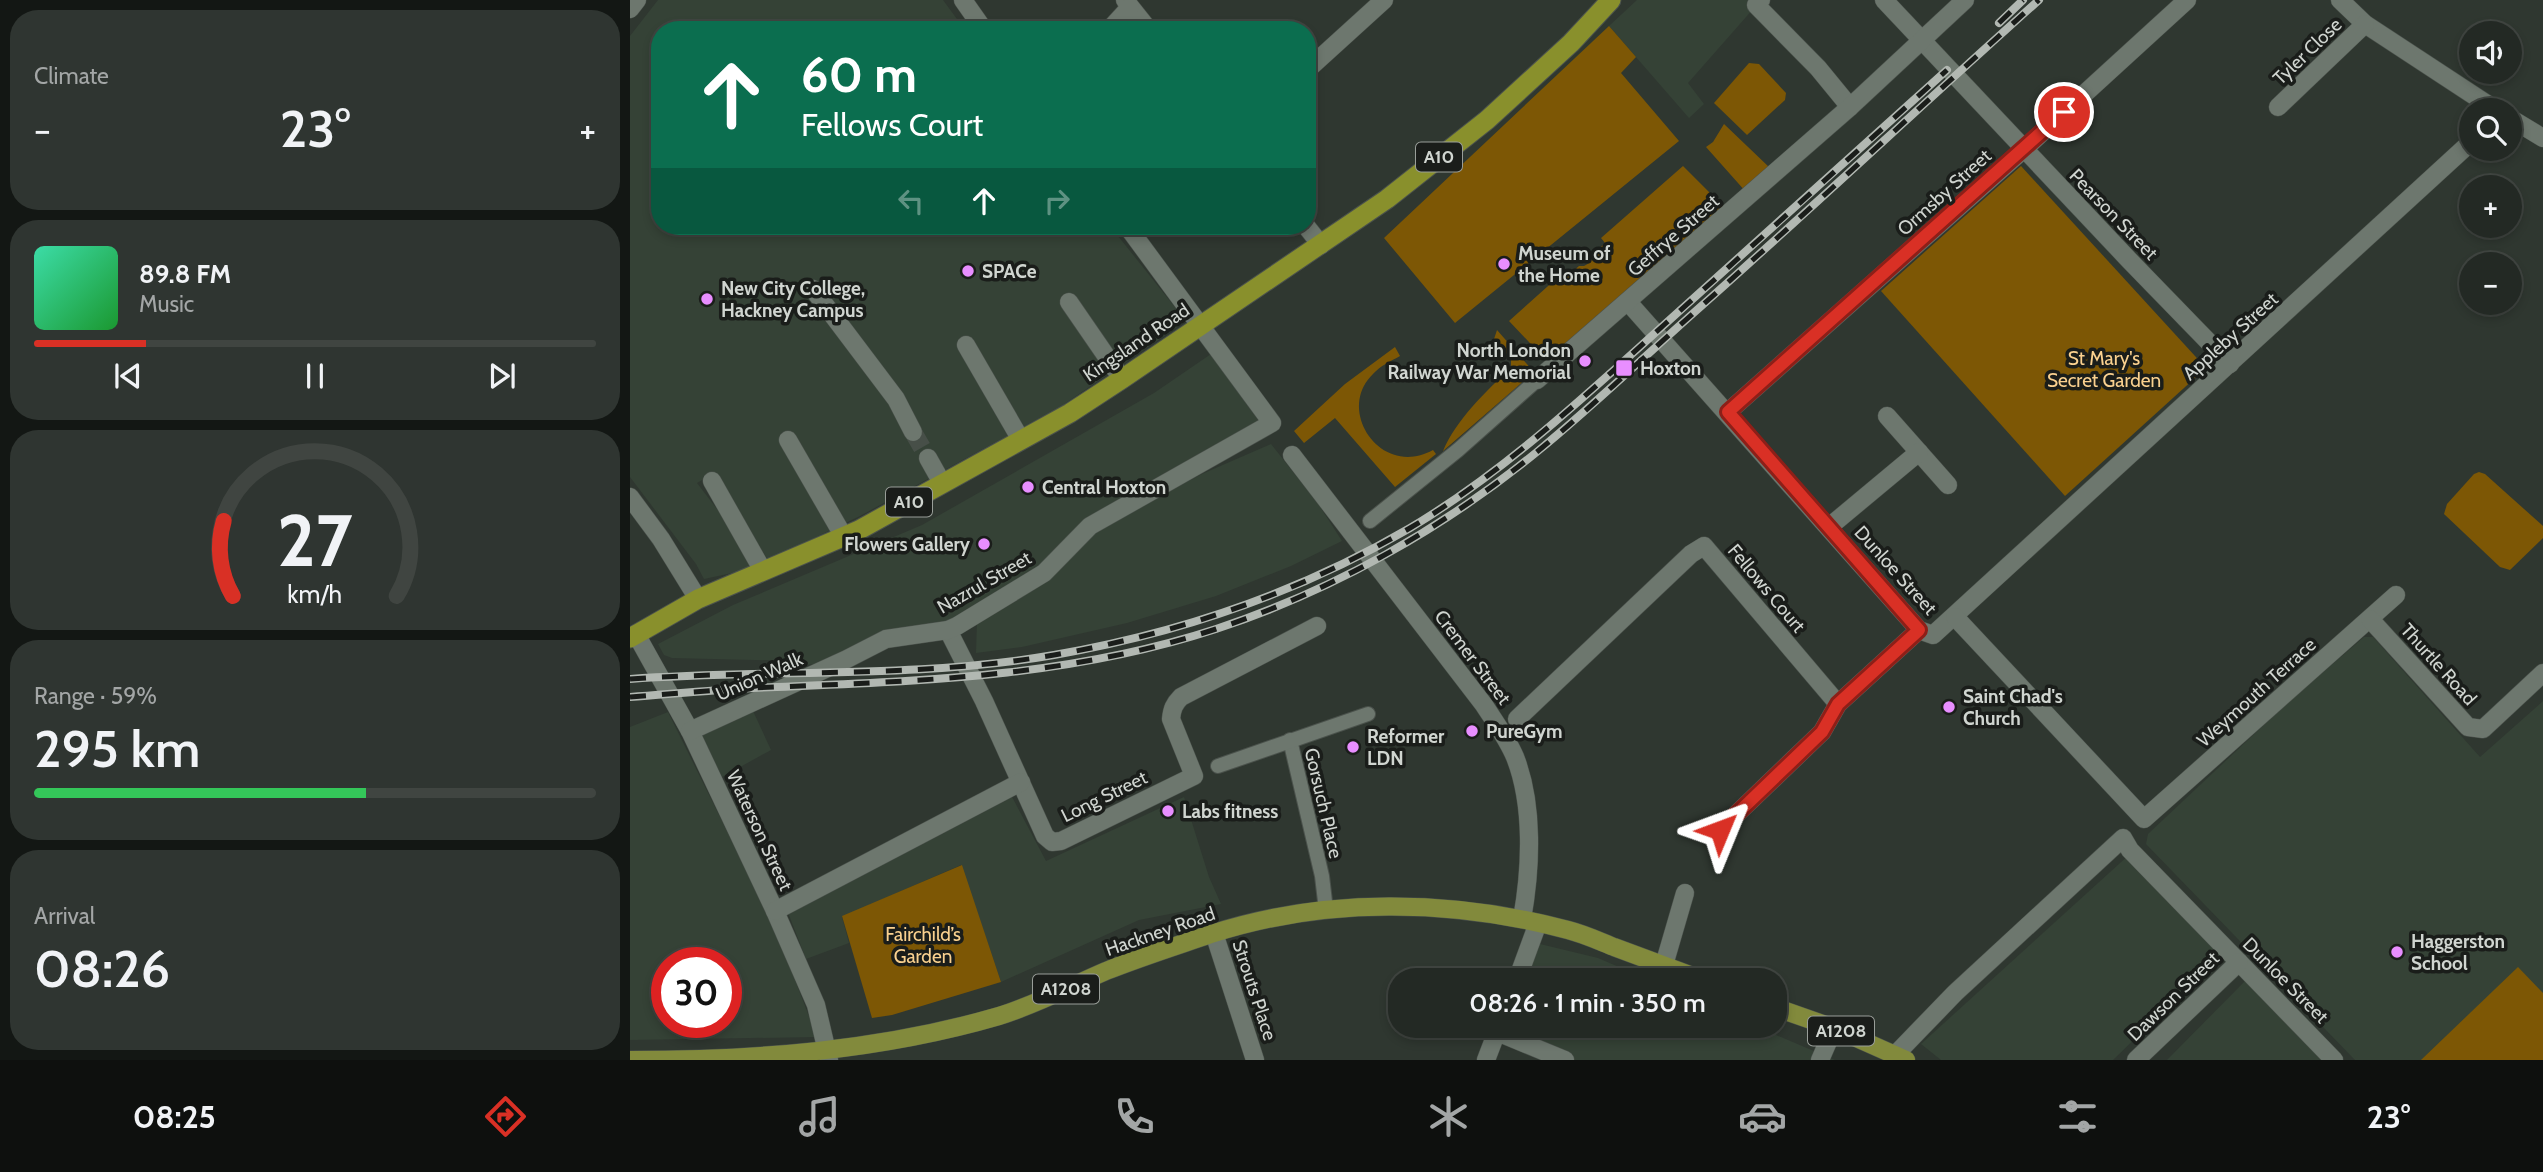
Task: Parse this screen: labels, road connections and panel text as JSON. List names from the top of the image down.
{
  "streets": {
    "highway": ["A10", "Kingsland Road"],
    "main road": ["Hackney Road", "A1208"],
    "street": [
      "Tyler Close",
      "Ormsby Street",
      "Pearson Street",
      "Geffrye Street",
      "Appleby Street",
      "Dunloe Street",
      "Nazrul Street",
      "Fellows Court",
      "Cremer Street",
      "Thurtle Road",
      "Union Walk",
      "Weymouth Terrace",
      "Long Street",
      "Gorsuch Place",
      "Waterson Street",
      "Strouts Place",
      "Dawson Street"
    ]
  },
  "crossings": [
    ["Ormsby Street", "Pearson Street"],
    ["Ormsby Street", "Dunloe Street"],
    ["Pearson Street", "Geffrye Street"],
    ["Pearson Street", "Appleby Street"],
    ["Geffrye Street", "Dunloe Street"],
    ["Appleby Street", "Dunloe Street"],
    ["Kingsland Road", "Nazrul Street"],
    ["Kingsland Road", "Waterson Street"],
    ["Dunloe Street", "Weymouth Terrace"],
    ["Dunloe Street", "A1208"],
    ["Dunloe Street", "Dawson Street"],
    ["Nazrul Street", "Union Walk"],
    ["Cremer Street", "Hackney Road"],
    ["Thurtle Road", "Weymouth Terrace"],
    ["Union Walk", "Waterson Street"],
    ["Gorsuch Place", "Hackney Road"],
    ["Waterson Street", "Hackney Road"],
    ["Hackney Road", "Strouts Place"]
  ],
  "parks": ["St Mary's Secret Garden", "Fairchild’s Garden"],
  "places": {
    "other": [
      "Museum of the Home",
      "SPACe",
      "New City College, Hackney Campus",
      "North London Railway War Memorial",
      "Central Hoxton",
      "Flowers Gallery",
      "Saint Chad's Church",
      "PureGym",
      "Reformer LDN",
      "Labs fitness",
      "Haggerston School"
    ],
    "transit": ["Hoxton"]
  },
  "page": {
    "tile": [
      "Climate",
      ["Range · 59%", "295 km"],
      ["Arrival", "08:26"]
    ],
    "map_buttons": ["+", "−"],
    "turn": ["60 m", "Fellows Court"],
    "heat": ["−", "23°", "+"],
    "song": ["89.8 FM", "Music"],
    "limit": "30",
    "trip": "08:26 · 1 min · 350 m",
    "tabs": ["08:25", "23°"],
    "gauge": ["27", "km/h"]
  }
}
